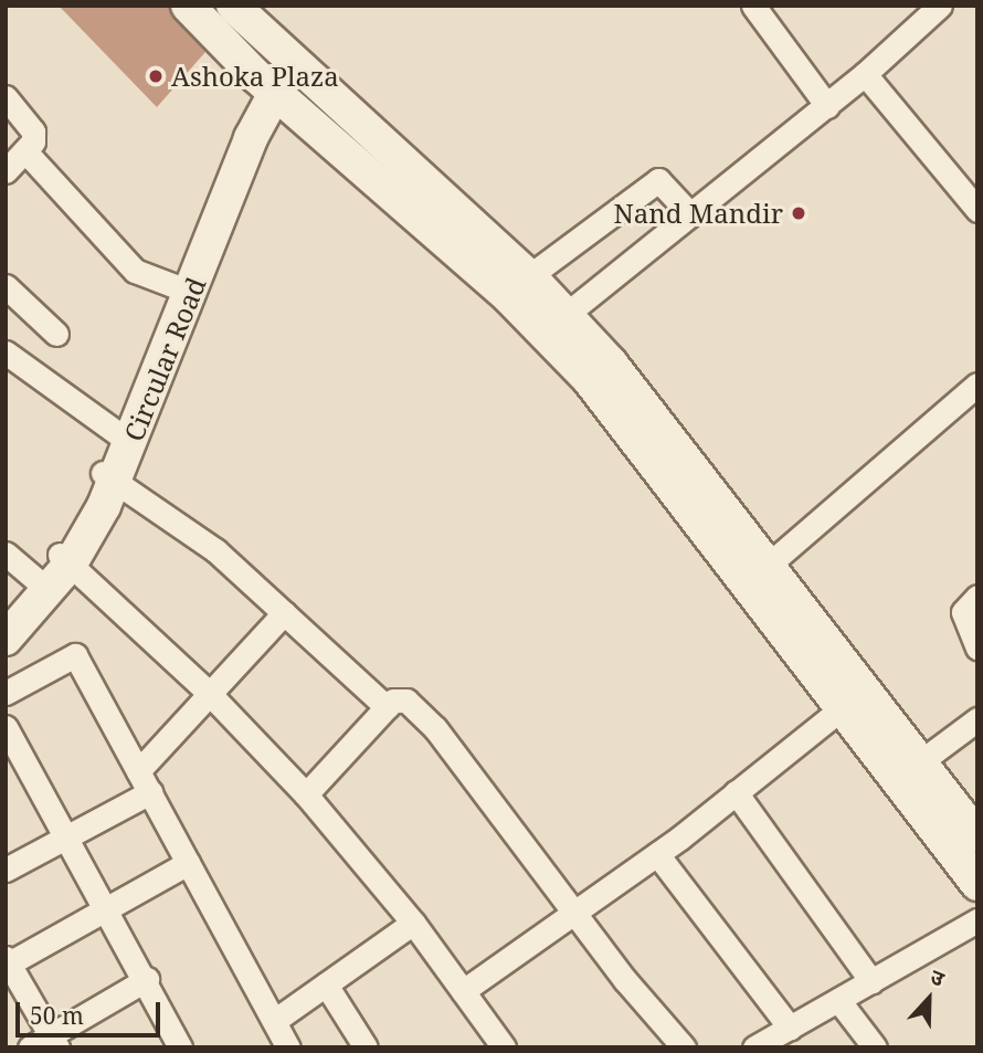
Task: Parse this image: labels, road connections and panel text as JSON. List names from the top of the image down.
{
  "streets": {
    "main road": ["Circular Road"]
  },
  "places": ["Ashoka Plaza", "Nand Mandir"],
  "scale_bar": "50 m",
  "north": "top"
}
